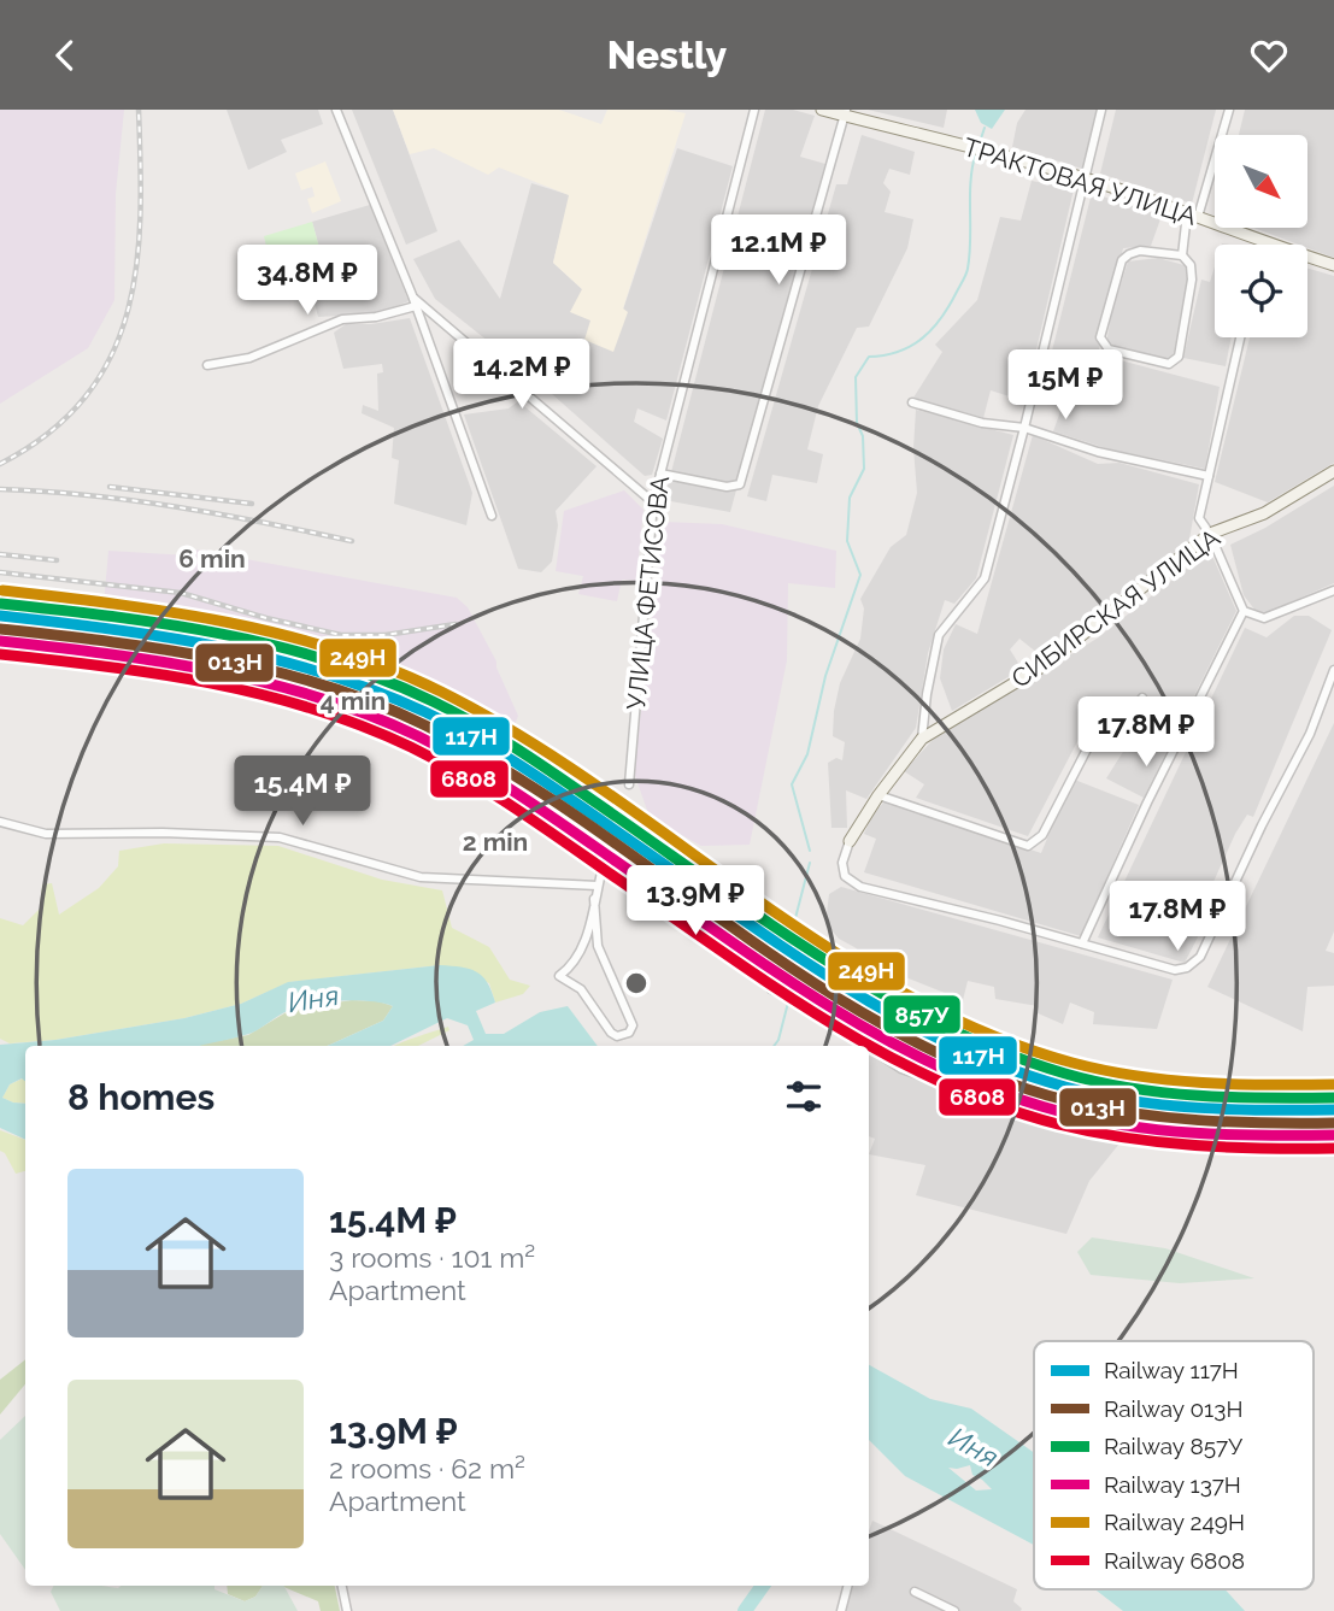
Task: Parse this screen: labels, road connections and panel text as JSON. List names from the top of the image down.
{
  "streets": {
    "street": ["ТРАКТОВАЯ УЛИЦА", "УЛИЦА ФЕТИСОВА", "СИБИРСКАЯ УЛИЦА"]
  },
  "water": ["Иня"],
  "lines": [
    "rail line 249Н",
    "rail line 857У",
    "rail line 117Н",
    "rail line 013Н",
    "rail line 137Н",
    "rail line 6808"
  ],
  "legend": [
    "Railway 117Н",
    "Railway 013Н",
    "Railway 857У",
    "Railway 137Н",
    "Railway 249Н",
    "Railway 6808"
  ],
  "north": "bottom right",
  "page": {
    "header": "Nestly",
    "price": [
      "12.1M ₽",
      "34.8M ₽",
      "14.2M ₽",
      "15M ₽",
      "17.8M ₽",
      "15.4M ₽",
      "13.9M ₽",
      "17.8M ₽"
    ],
    "heading": "8 homes",
    "list": [
      {
        "name": "15.4M ₽",
        "note": "3 rooms · 101 m² · Apartment"
      },
      {
        "name": "13.9M ₽",
        "note": "2 rooms · 62 m² · Apartment"
      }
    ]
  },
  "rings": ["6 min", "4 min", "2 min"]
}
